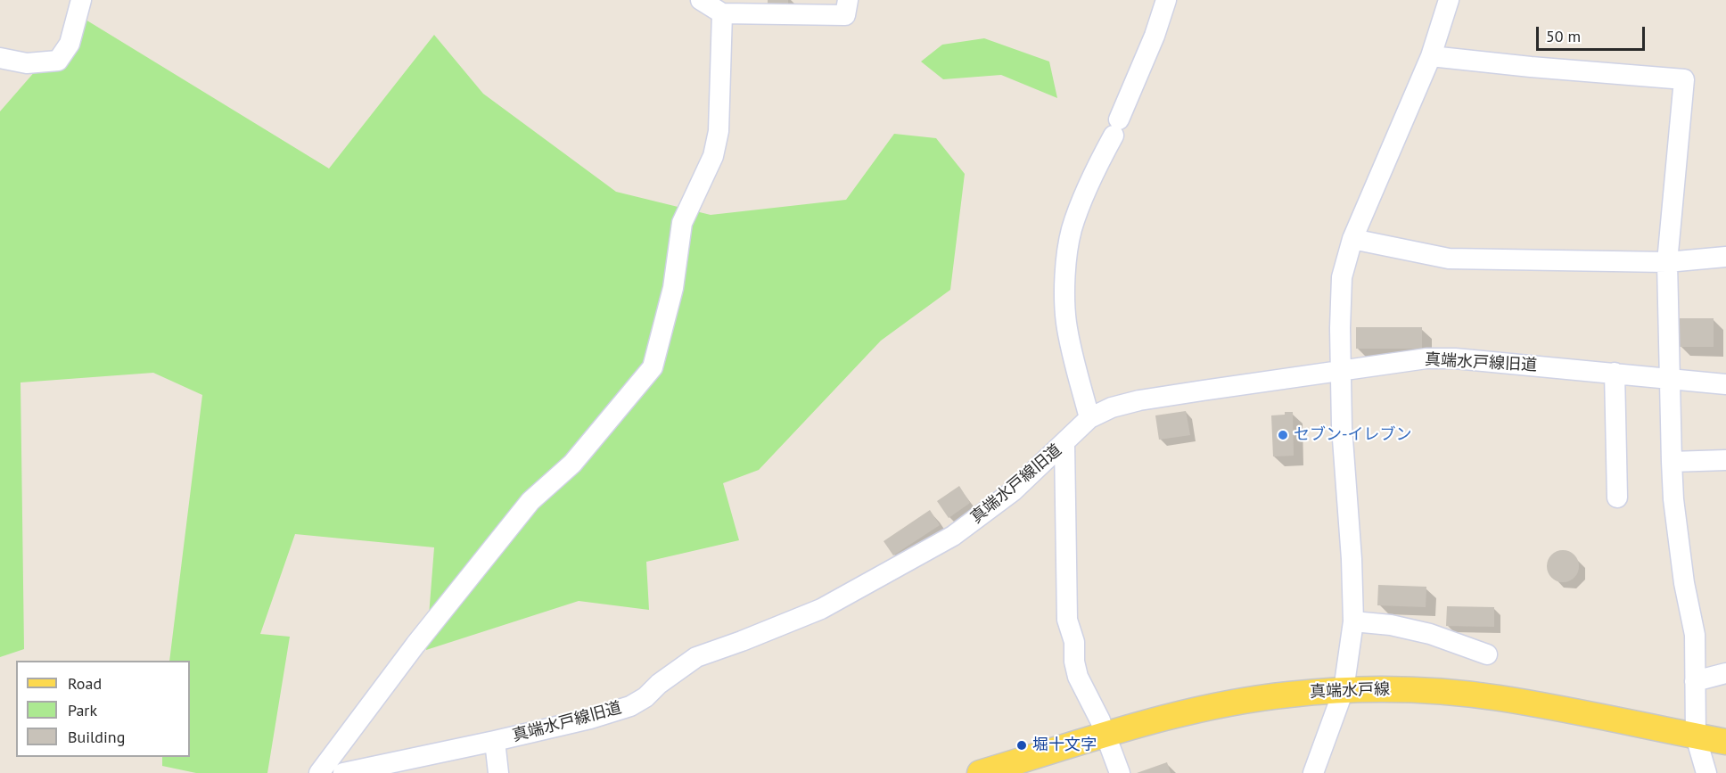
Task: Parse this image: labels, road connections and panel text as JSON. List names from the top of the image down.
{
  "streets": {
    "main road": ["真端水戸線"],
    "street": ["真端水戸線旧道"]
  },
  "places": ["セブン-イレブン", "堀十文字"],
  "legend": ["Road", "Park", "Building"],
  "scale_bar": "50 m"
}
